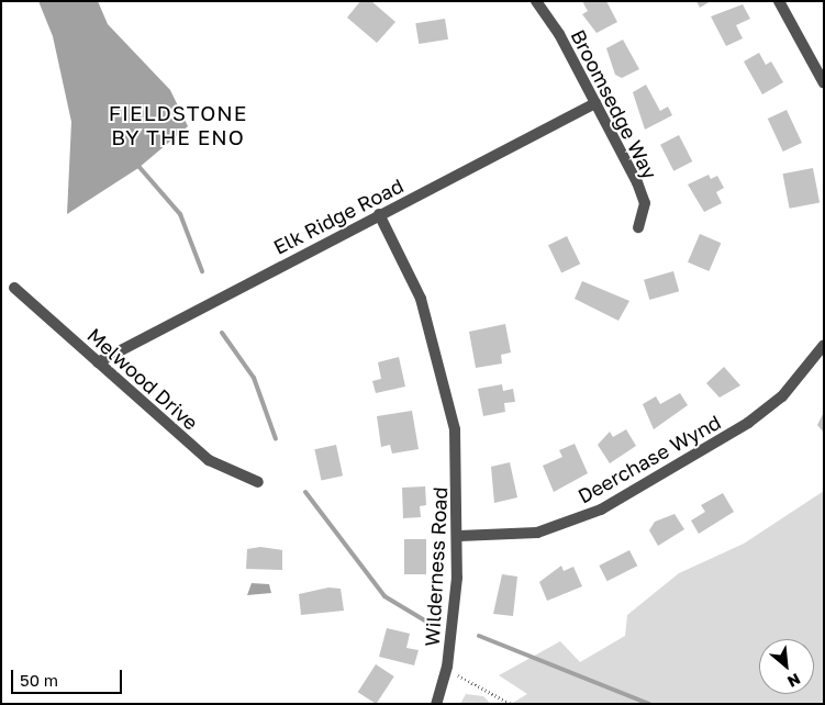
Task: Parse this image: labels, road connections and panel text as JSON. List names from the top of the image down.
{
  "streets": {
    "street": [
      "Broomsedge Way",
      "Elk Ridge Road",
      "Melwood Drive",
      "Deerchase Wynd",
      "Wilderness Road"
    ]
  },
  "crossings": [
    ["Broomsedge Way", "Elk Ridge Road"],
    ["Elk Ridge Road", "Melwood Drive"],
    ["Elk Ridge Road", "Wilderness Road"],
    ["Deerchase Wynd", "Wilderness Road"]
  ],
  "districts": ["FIELDSTONE BY THE ENO"],
  "scale_bar": "50 m",
  "north": "bottom right"
}
